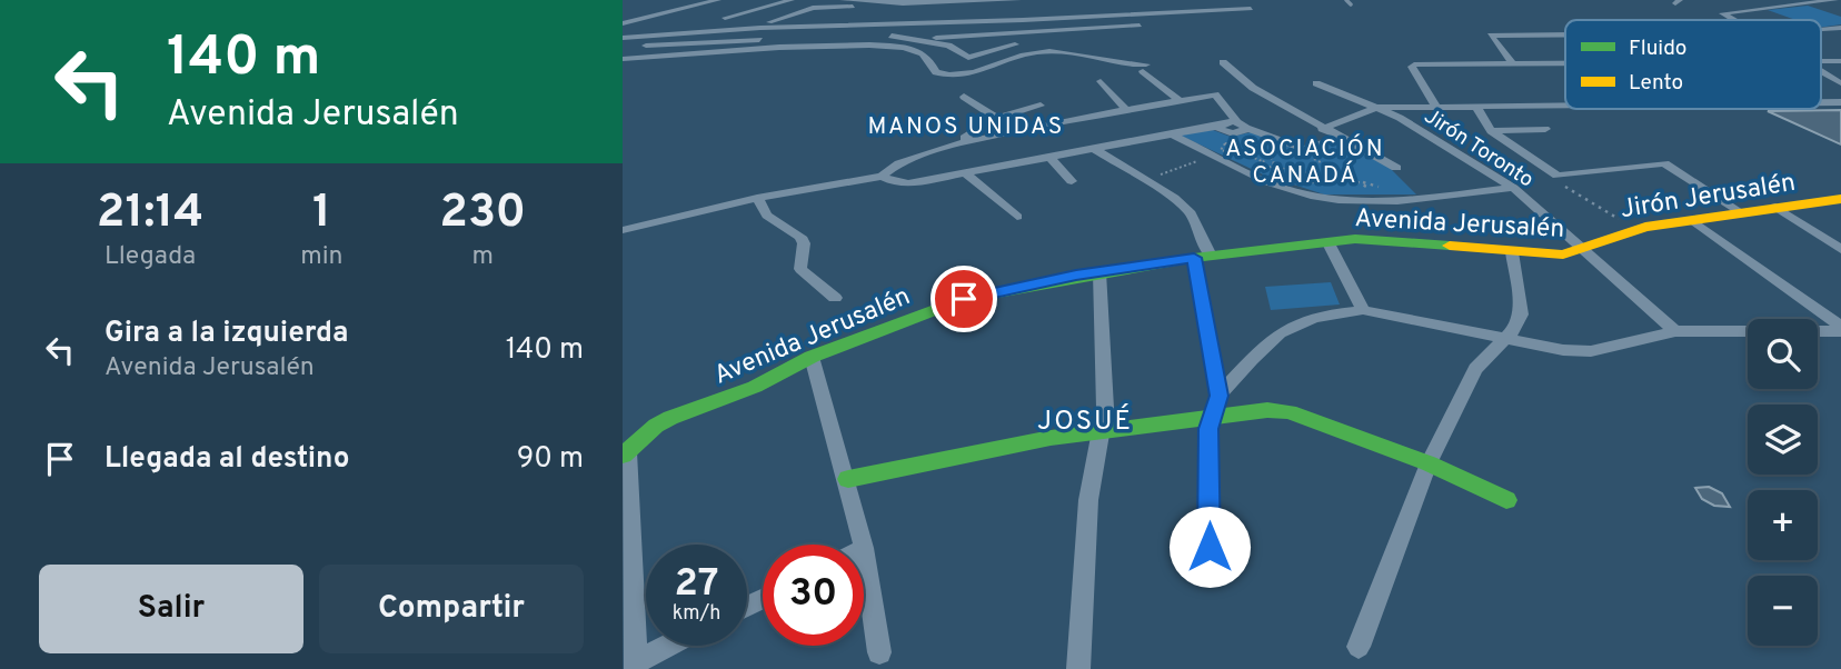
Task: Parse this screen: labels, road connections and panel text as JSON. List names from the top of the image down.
{
  "streets": {
    "street": ["Jirón Toronto", "Jirón Jerusalén", "Avenida Jerusalén"]
  },
  "crossings": [
    ["Jirón Toronto", "Jirón Jerusalén"],
    ["Jirón Toronto", "Avenida Jerusalén"],
    ["Jirón Jerusalén", "Avenida Jerusalén"]
  ],
  "districts": ["MANOS UNIDAS", "ASOCIACIÓN CANADÁ", "JOSUÉ"],
  "legend": ["Fluido", "Lento"],
  "page": {
    "turn": ["140 m", "Avenida Jerusalén"],
    "eta": [
      "21:14",
      "Llegada",
      "1",
      "min",
      "230",
      "m"
    ],
    "list": [
      {
        "name": "Gira a la izquierda",
        "note": "Avenida Jerusalén",
        "value": "140 m"
      },
      {
        "name": "Llegada al destino",
        "value": "90 m"
      }
    ],
    "map_buttons": ["+", "−"],
    "speed": "27 km/h",
    "limit": "30",
    "buttons": ["Salir", "Compartir"]
  }
}
